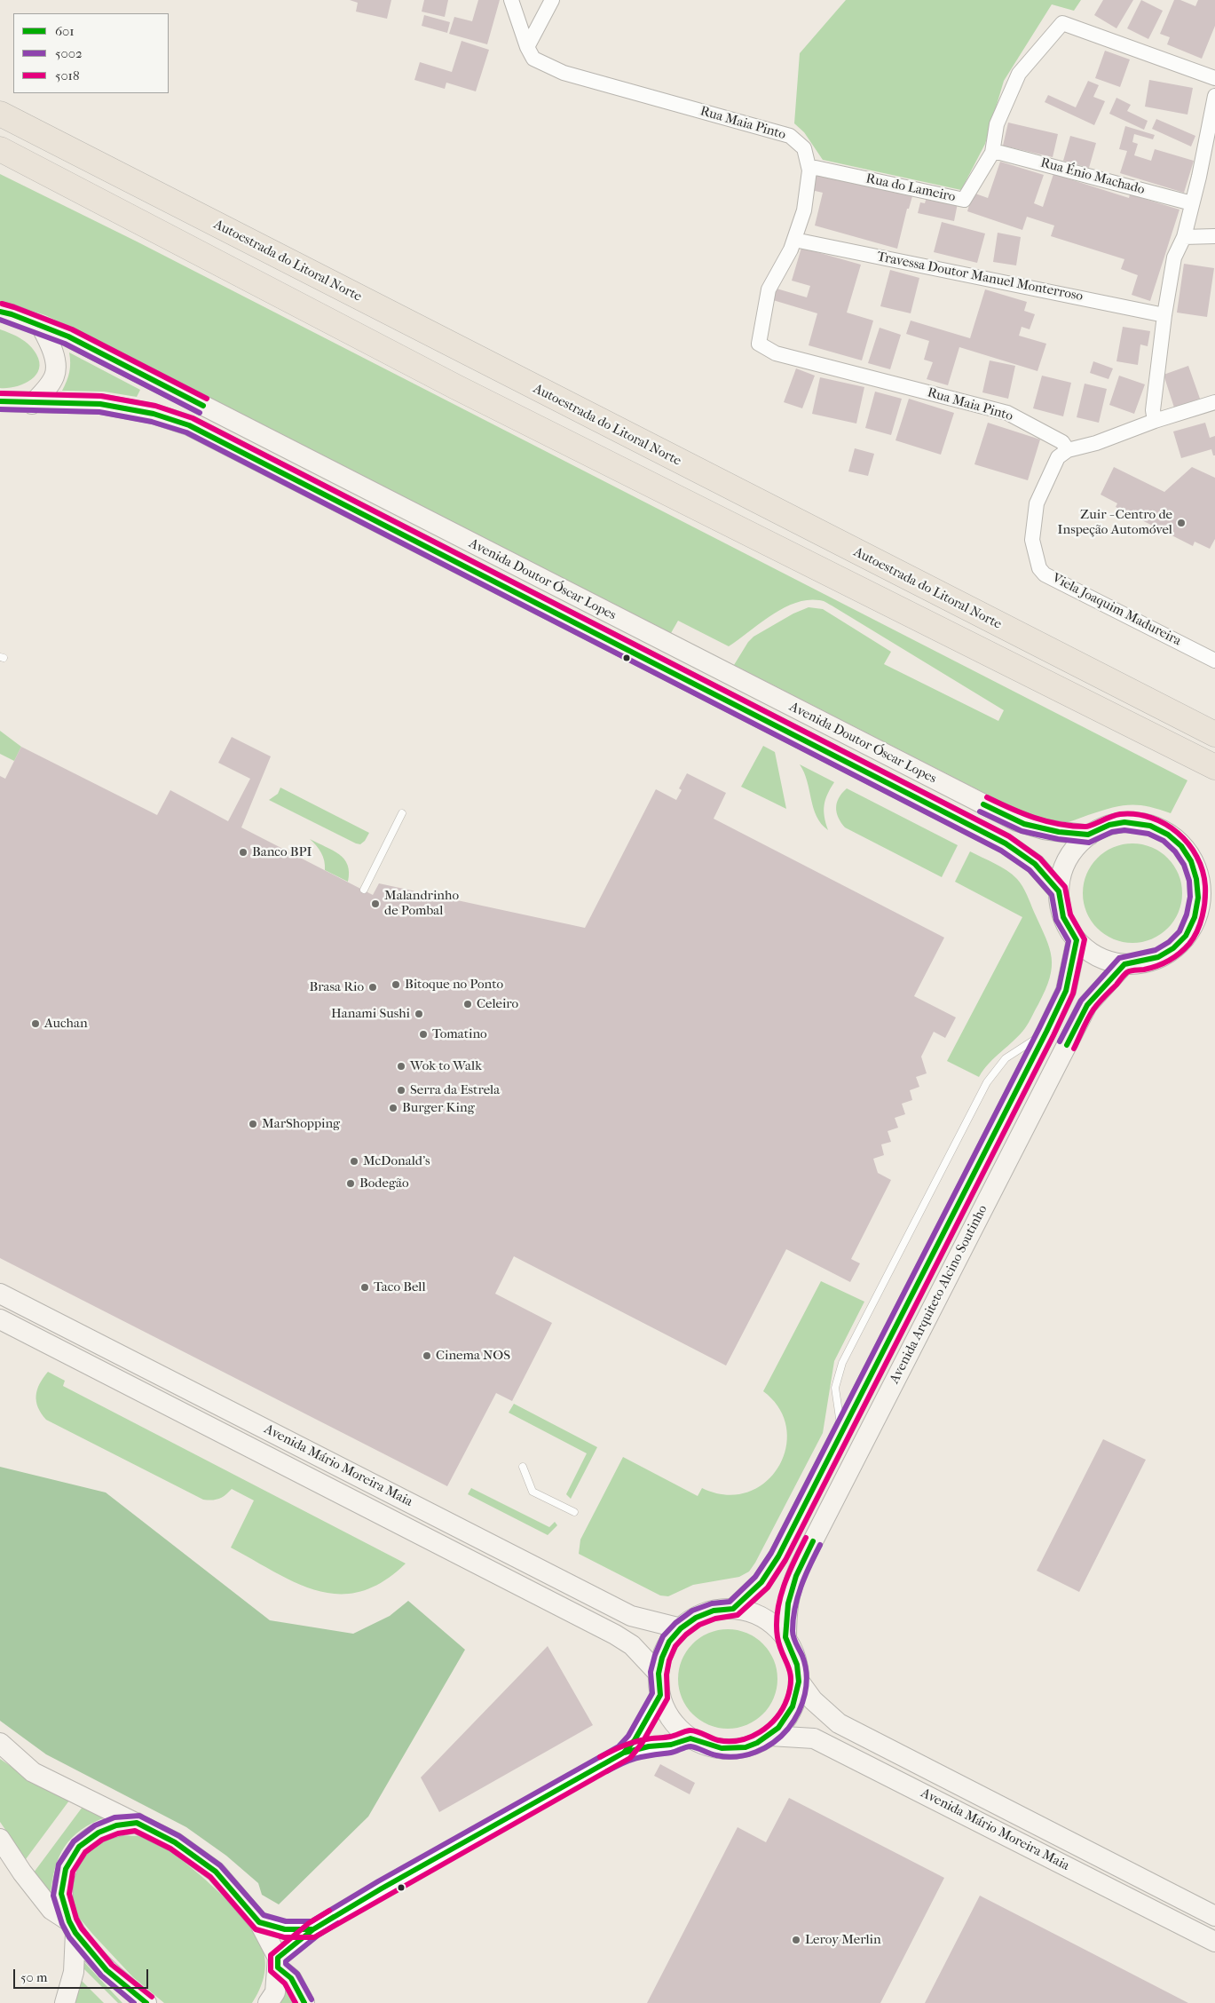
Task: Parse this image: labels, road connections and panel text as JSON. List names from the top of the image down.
{
  "streets": {
    "highway": ["Autoestrada do Litoral Norte"],
    "main road": ["Avenida Doutor Óscar Lopes", "Avenida Arquiteto Alcino Soutinho", "Avenida Mário Moreira Maia"],
    "street": [
      "Rua Maia Pinto",
      "Rua Énio Machado",
      "Rua do Lameiro",
      "Travessa Doutor Manuel Monterroso",
      "Viela Joaquim Madureira"
    ]
  },
  "crossings": [
    ["Rua Maia Pinto", "Rua do Lameiro"],
    ["Rua Maia Pinto", "Travessa Doutor Manuel Monterroso"],
    ["Rua Maia Pinto", "Viela Joaquim Madureira"],
    ["Rua Énio Machado", "Rua do Lameiro"],
    ["Avenida Doutor Óscar Lopes", "Avenida Arquiteto Alcino Soutinho"],
    ["Avenida Arquiteto Alcino Soutinho", "Avenida Mário Moreira Maia"]
  ],
  "places": [
    "Zuir - Centro de Inspeção Automóvel",
    "Banco BPI",
    "Malandrinho de Pombal",
    "Bitoque no Ponto",
    "Brasa Rio",
    "Celeiro",
    "Hanami Sushi",
    "Auchan",
    "Tomatino",
    "Wok to Walk",
    "Serra da Estrela",
    "Burger King",
    "MarShopping",
    "McDonald's",
    "Bodegão",
    "Taco Bell",
    "Cinema NOS",
    "Leroy Merlin"
  ],
  "lines": ["transit line 5018", "transit line 601", "transit line 5002"],
  "legend": ["601", "5002", "5018"],
  "scale_bar": "50 m"
}
